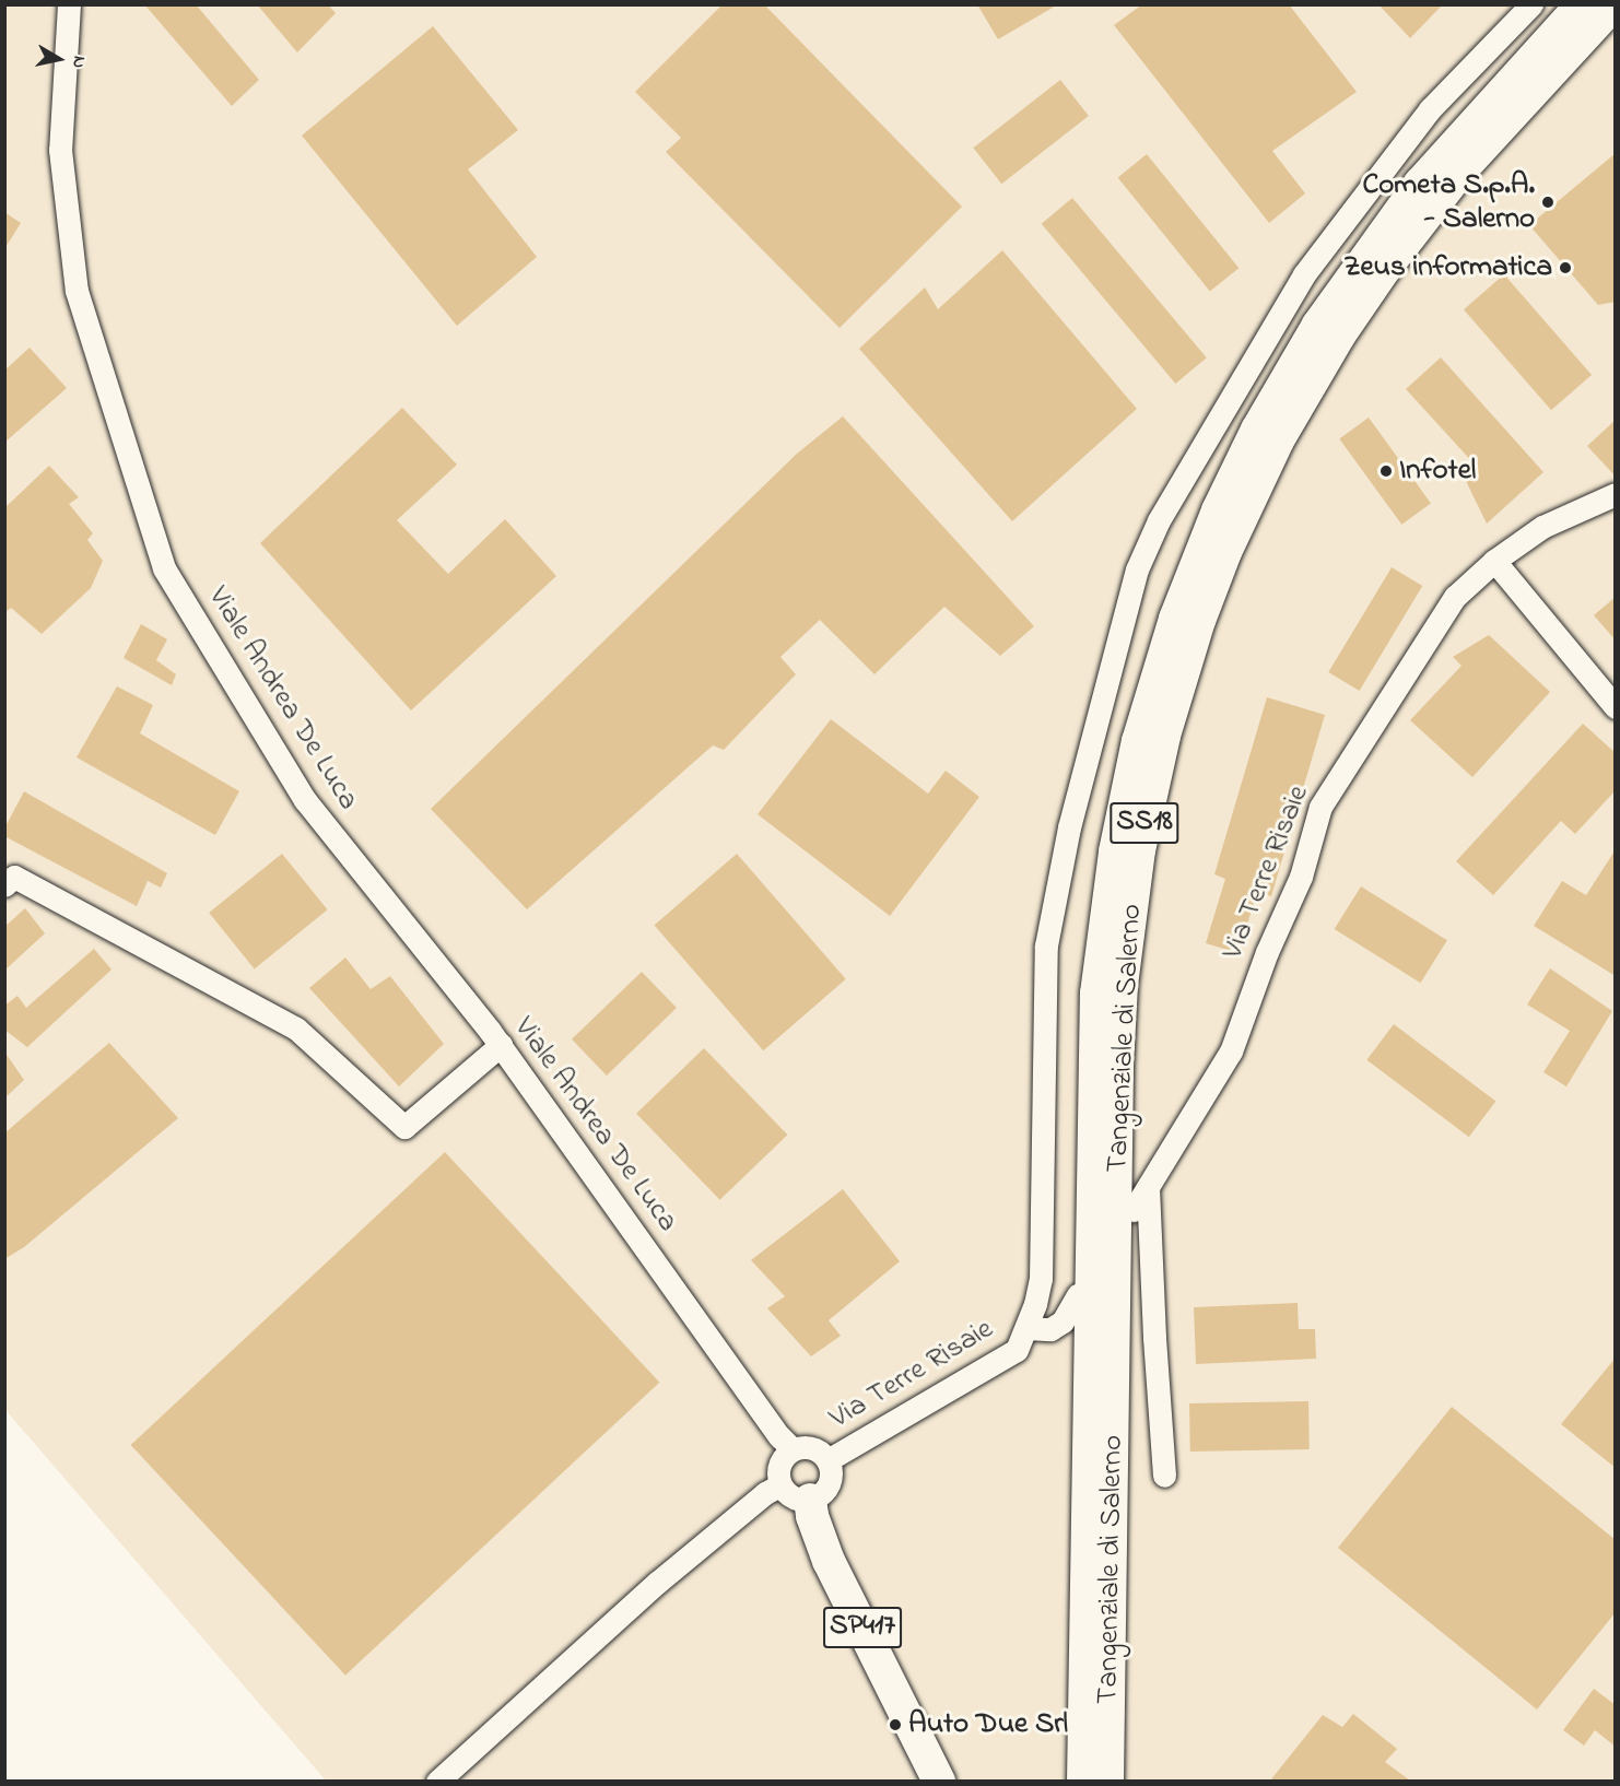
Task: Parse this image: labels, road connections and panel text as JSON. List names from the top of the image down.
{
  "streets": {
    "highway": ["SS18", "Tangenziale di Salerno", "SP417"],
    "street": ["Viale Andrea De Luca", "Via Terre Risaie"]
  },
  "crossings": [
    ["Viale Andrea De Luca", "Via Terre Risaie"],
    ["Viale Andrea De Luca", "SP417"],
    ["Via Terre Risaie", "SP417"]
  ],
  "places": [
    "Cometa S.p.A. - Salerno",
    "Zeus informatica",
    "Infotel",
    "Auto Due Srl"
  ],
  "north": "right"
}
